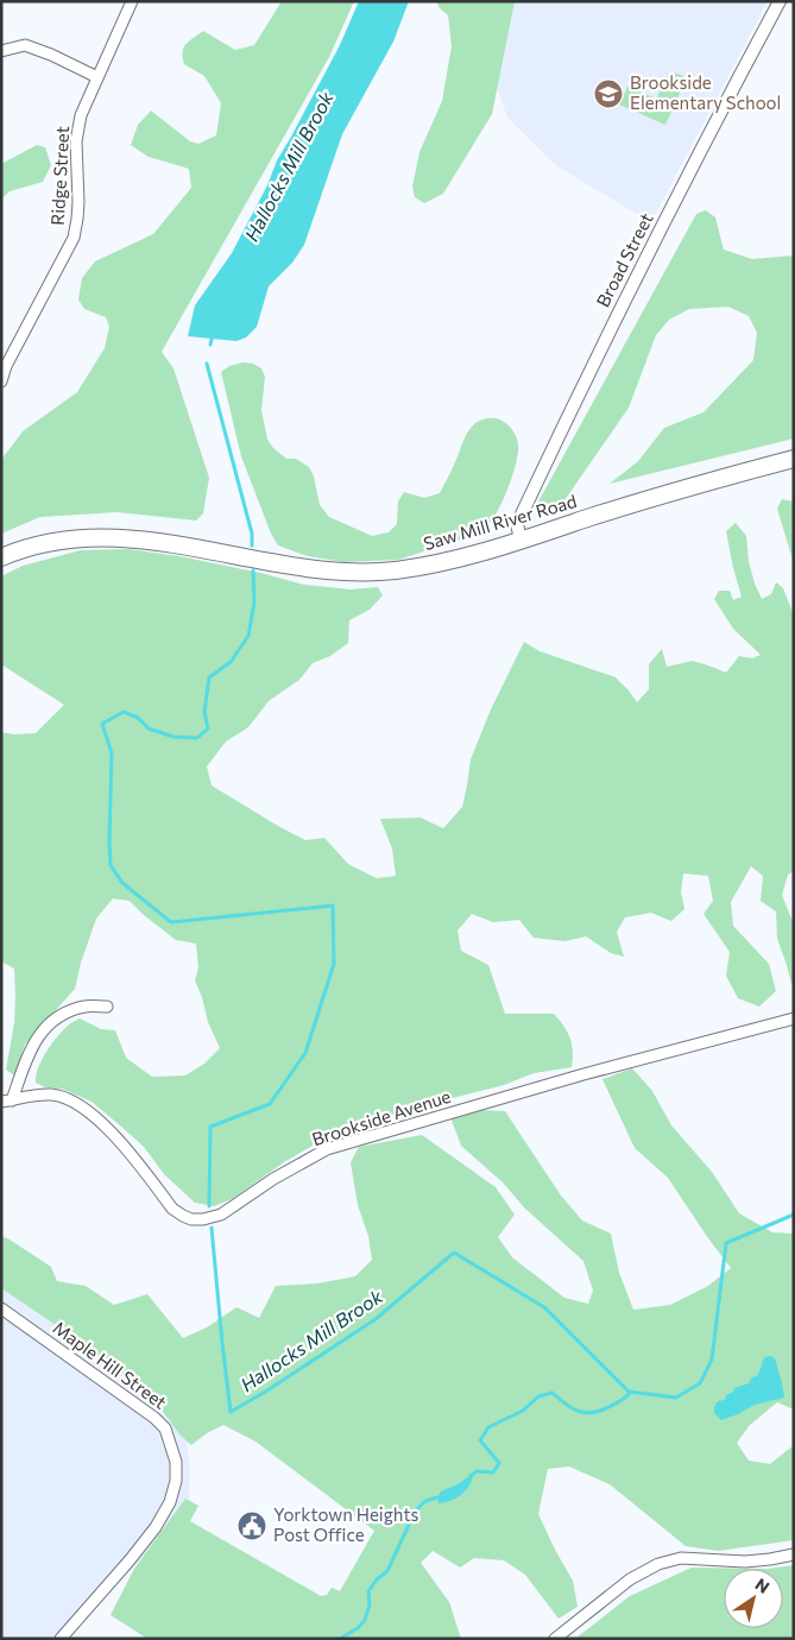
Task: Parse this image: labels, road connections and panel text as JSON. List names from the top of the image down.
{
  "streets": {
    "highway": ["Saw Mill River Road"],
    "street": [
      "Ridge Street",
      "Broad Street",
      "Brookside Avenue",
      "Maple Hill Street"
    ]
  },
  "crossings": [
    ["Broad Street", "Saw Mill River Road"]
  ],
  "water": ["Hallocks Mill Brook"],
  "places": {
    "school or university": ["Brookside Elementary School"],
    "public building": ["Yorktown Heights Post Office"]
  },
  "north": "top right"
}
